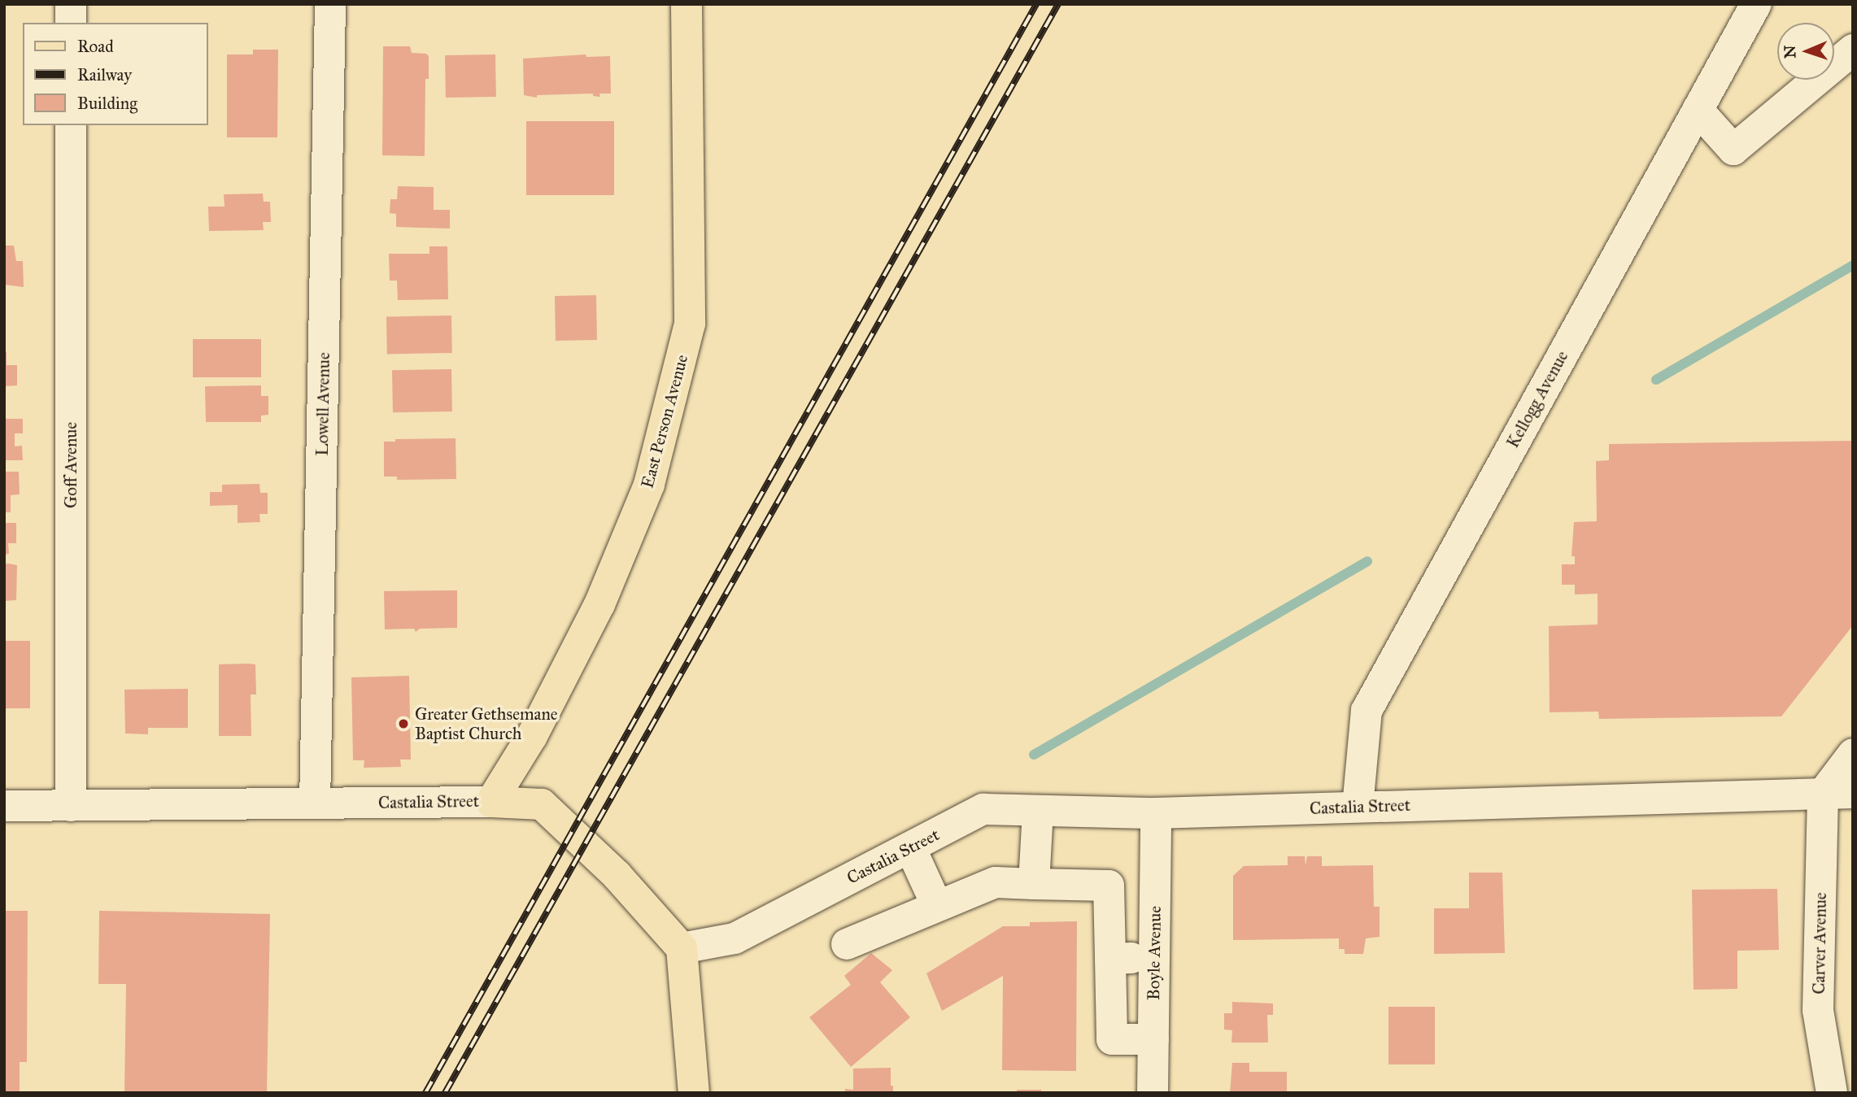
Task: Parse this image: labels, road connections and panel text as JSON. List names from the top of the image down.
{
  "streets": {
    "main road": ["East Person Avenue", "Castalia Street"],
    "street": [
      "Kellogg Avenue",
      "Lowell Avenue",
      "Goff Avenue",
      "Carver Avenue",
      "Boyle Avenue"
    ]
  },
  "crossings": [
    ["Kellogg Avenue", "Castalia Street"],
    ["Lowell Avenue", "Castalia Street"],
    ["East Person Avenue", "Castalia Street"],
    ["Goff Avenue", "Castalia Street"],
    ["Castalia Street", "Carver Avenue"],
    ["Castalia Street", "Boyle Avenue"]
  ],
  "places": ["Greater Gethsemane Baptist Church"],
  "legend": ["Road", "Railway", "Building"],
  "north": "left"
}
